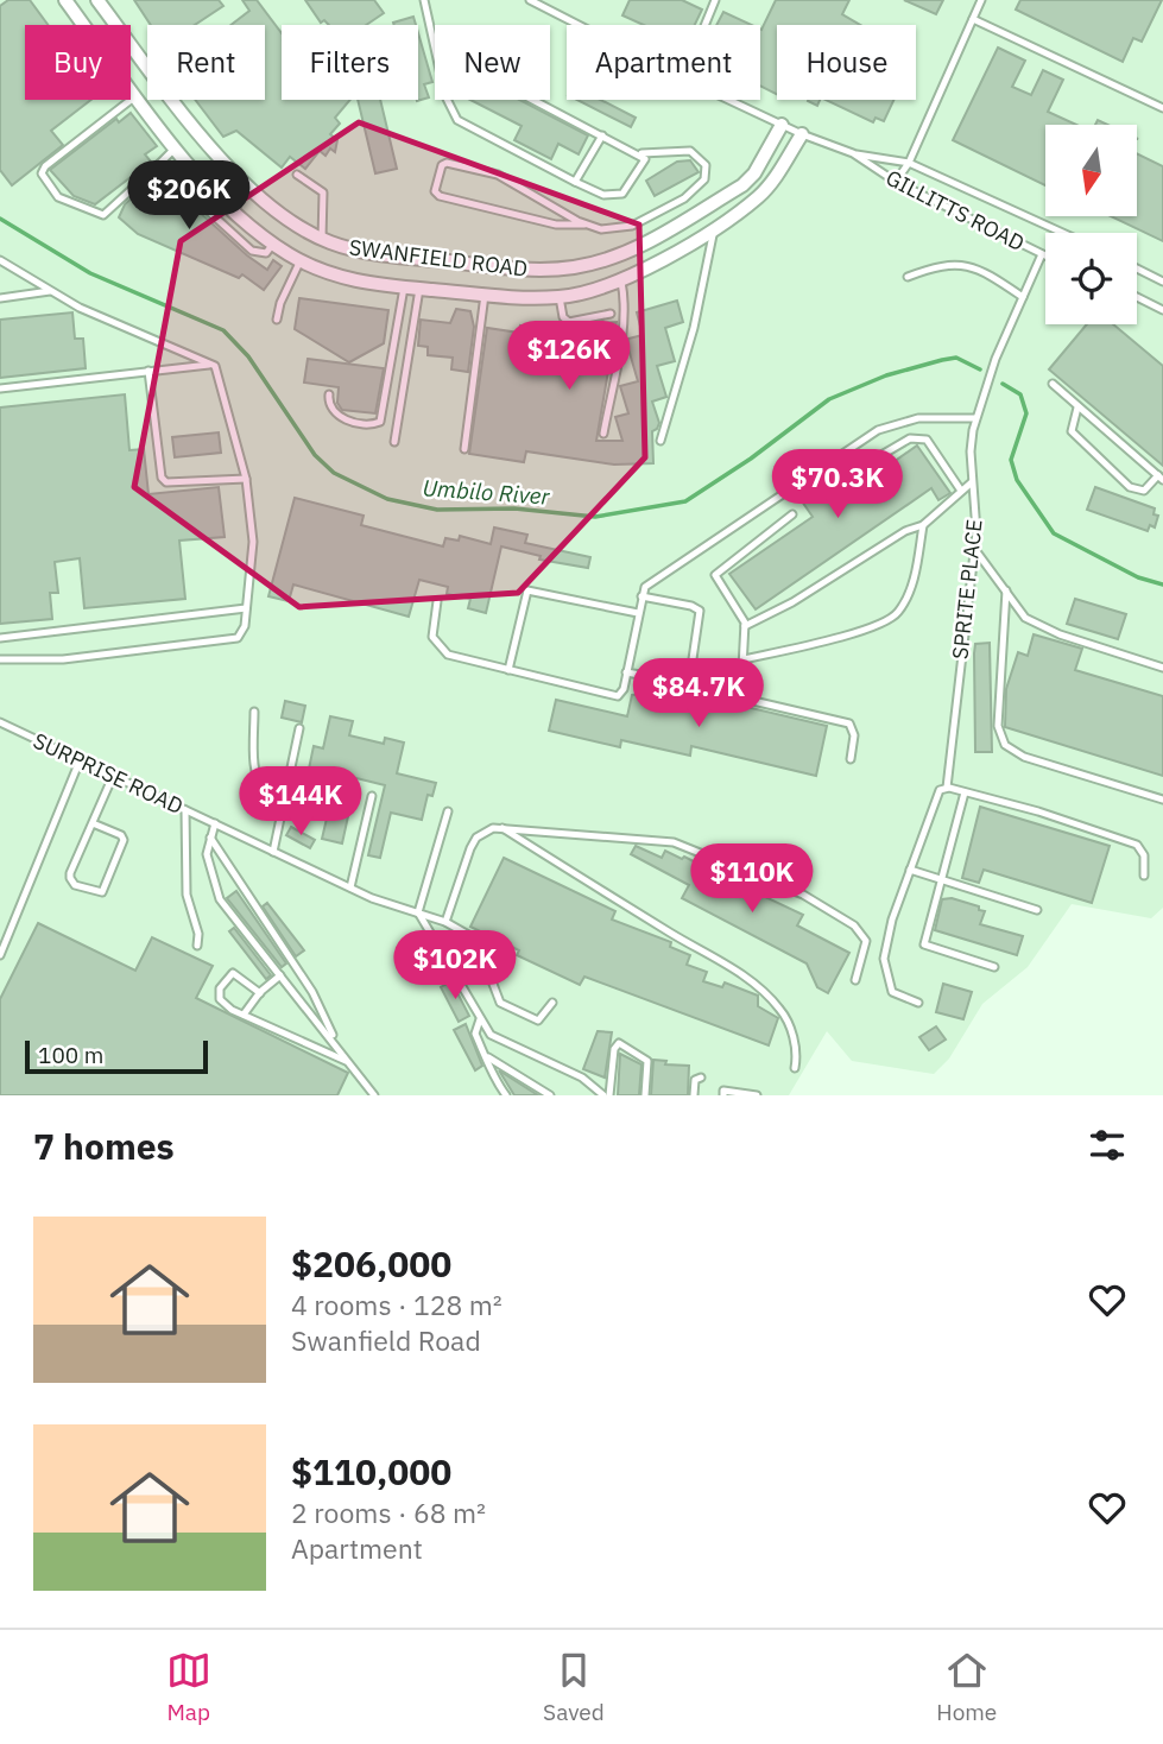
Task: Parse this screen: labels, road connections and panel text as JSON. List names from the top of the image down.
{
  "streets": {
    "street": ["SWANFIELD ROAD"],
    "lane": ["GILLITTS ROAD", "SPRITE PLACE", "SURPRISE ROAD"]
  },
  "crossings": [
    ["GILLITTS ROAD", "SWANFIELD ROAD"],
    ["GILLITTS ROAD", "SPRITE PLACE"]
  ],
  "water": ["Umbilo River"],
  "scale_bar": "100 m",
  "north": "bottom",
  "page": {
    "chip": [
      "Buy",
      "Rent",
      "Filters",
      "New",
      "Apartment",
      "House"
    ],
    "price": [
      "$206K",
      "$126K",
      "$70.3K",
      "$84.7K",
      "$144K",
      "$110K",
      "$102K"
    ],
    "scale": "100 m",
    "heading": "7 homes",
    "list": [
      {
        "name": "$206,000",
        "note": "4 rooms · 128 m² · Swanfield Road"
      },
      {
        "name": "$110,000",
        "note": "2 rooms · 68 m² · Apartment"
      }
    ],
    "tabs": ["Map", "Saved", "Home"]
  }
}
